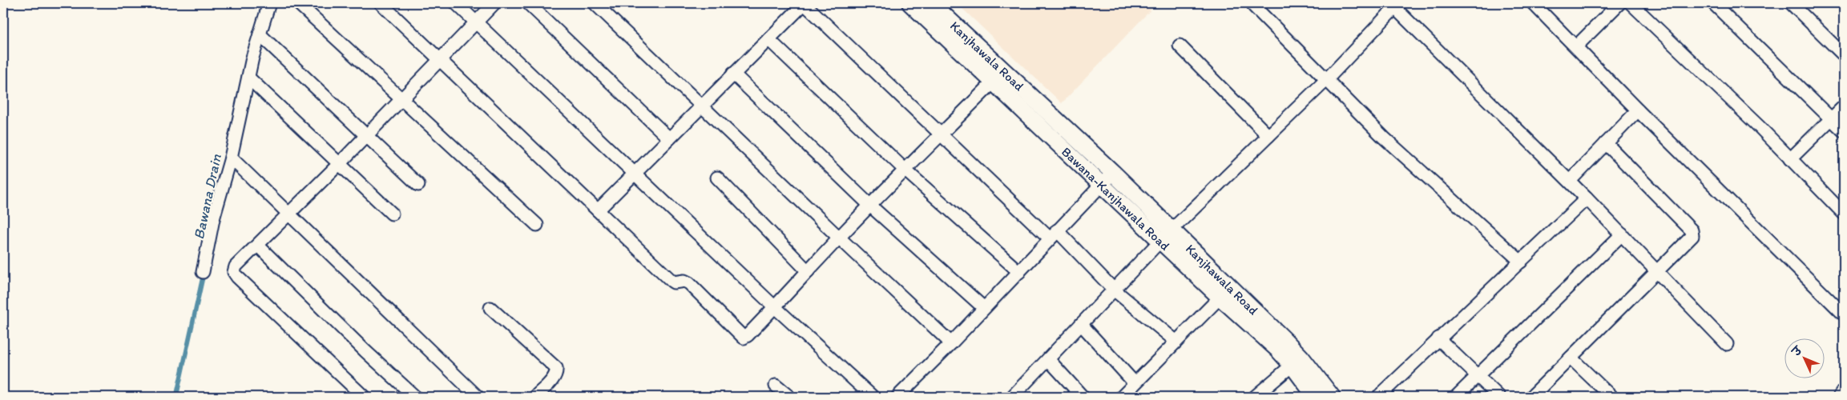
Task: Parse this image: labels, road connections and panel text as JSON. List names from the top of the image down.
{
  "streets": {
    "main road": ["Kanjhawala Road", "Bawana-Kanjhawala Road"]
  },
  "crossings": [
    ["Kanjhawala Road", "Bawana-Kanjhawala Road"]
  ],
  "water": ["Bawana Drain"],
  "north": "top left"
}
